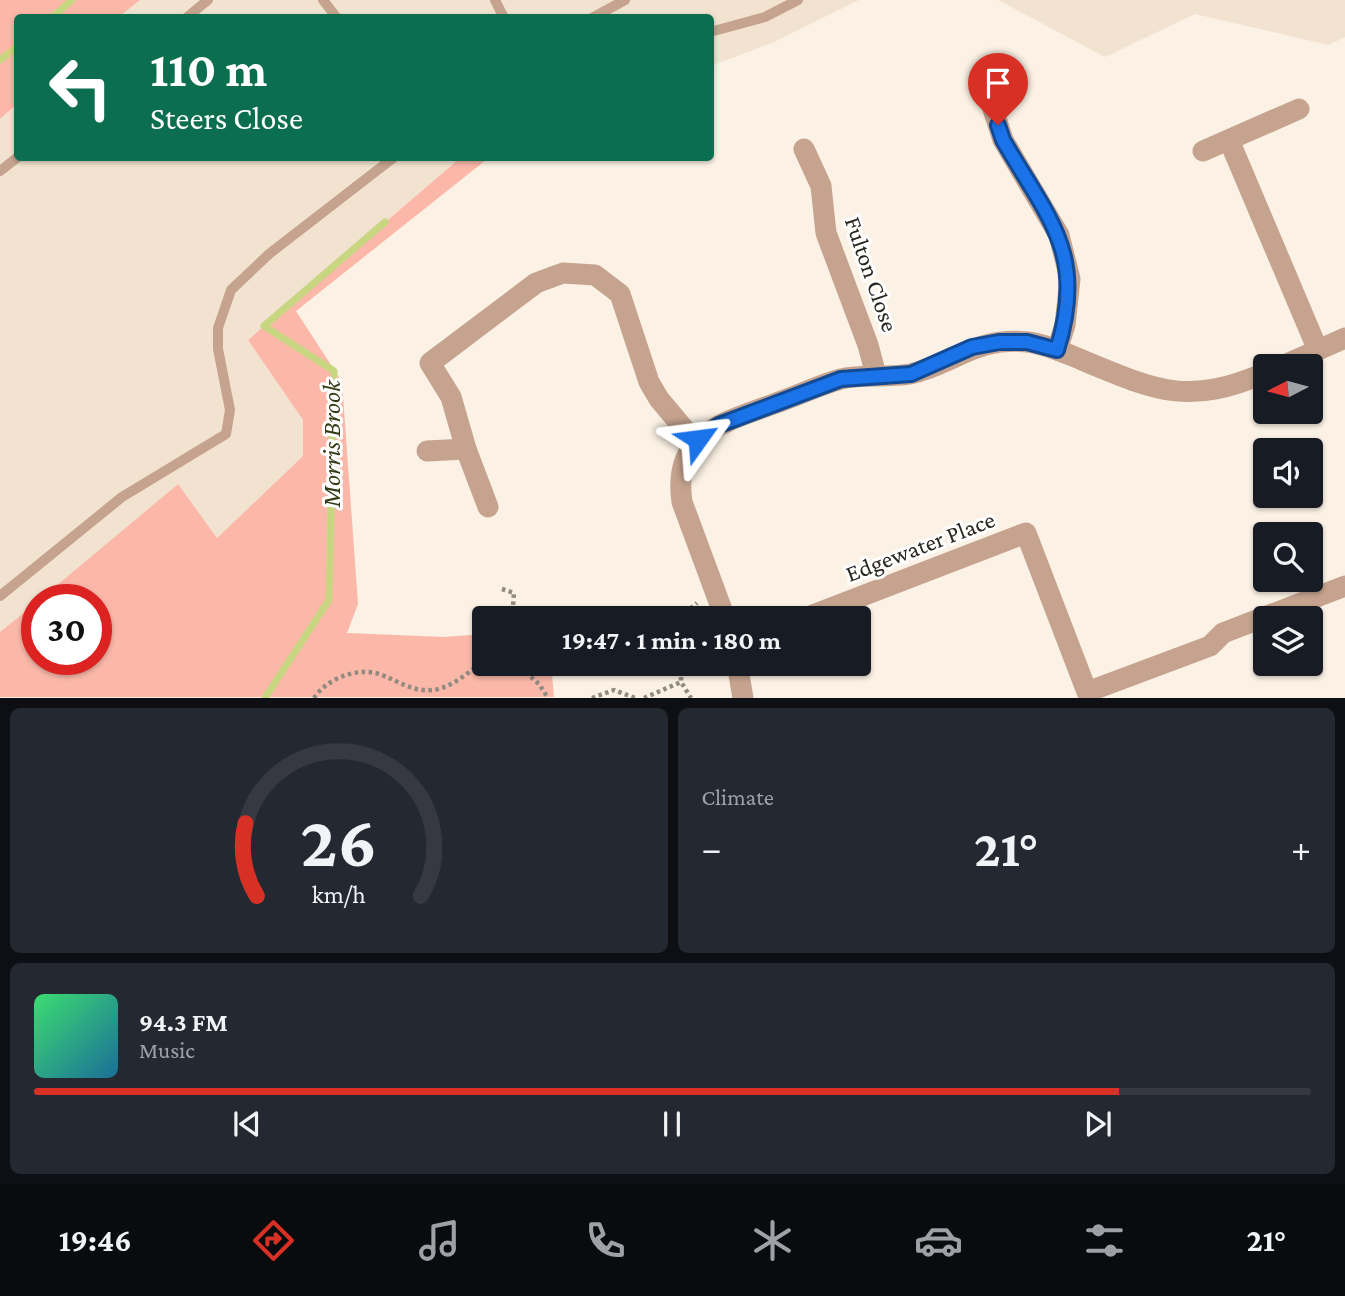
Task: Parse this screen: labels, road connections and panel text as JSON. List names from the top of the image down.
{
  "streets": {
    "street": ["Fulton Close", "Edgewater Place"]
  },
  "water": ["Morris Brook"],
  "north": "left",
  "page": {
    "turn": ["110 m", "Steers Close"],
    "limit": "30",
    "trip": "19:47 · 1 min · 180 m",
    "tile": "Climate",
    "heat": ["−", "21°", "+"],
    "song": ["94.3 FM", "Music"],
    "tabs": ["19:46", "21°"],
    "gauge": ["26", "km/h"]
  }
}
